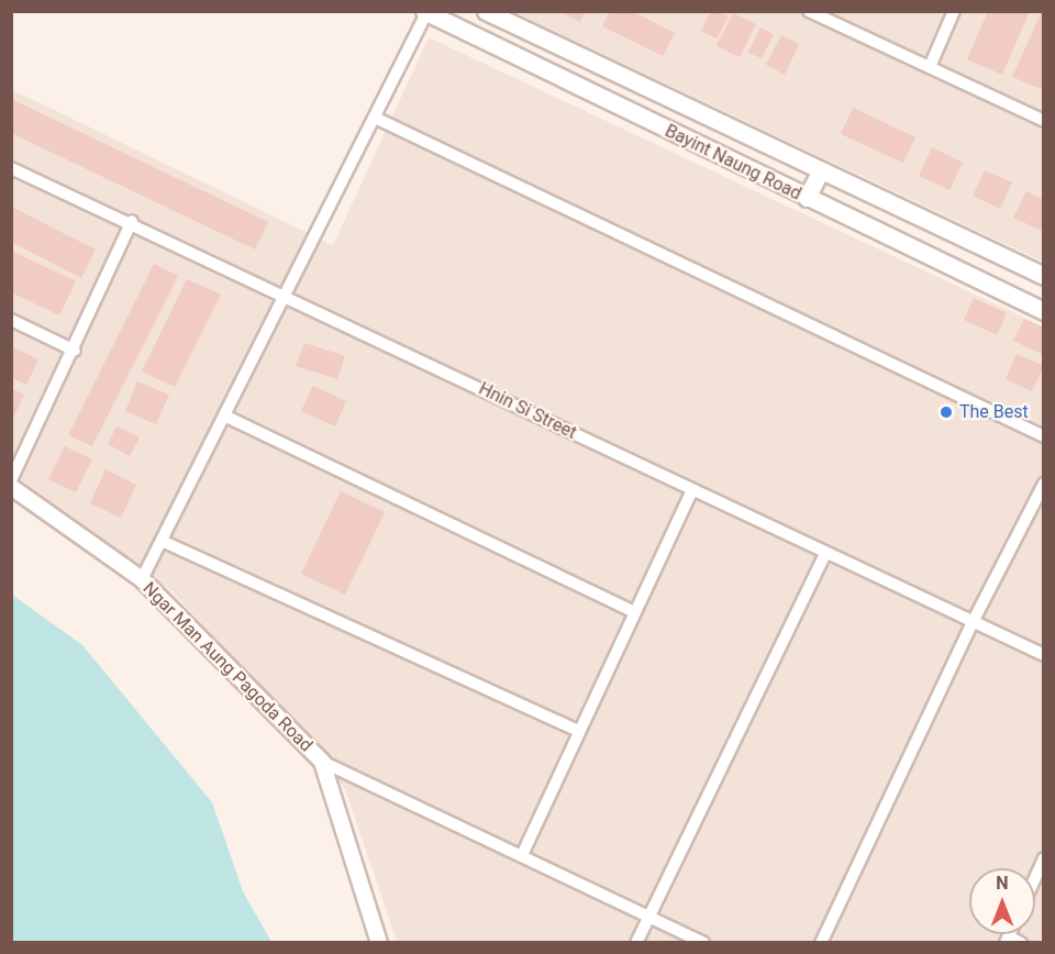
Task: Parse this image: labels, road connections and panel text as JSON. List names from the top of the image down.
{
  "streets": {
    "main road": ["Bayint Naung Road"],
    "street": ["Hnin Si Street", "Ngar Man Aung Pagoda Road"]
  },
  "places": ["The Best"],
  "north": "top"
}
